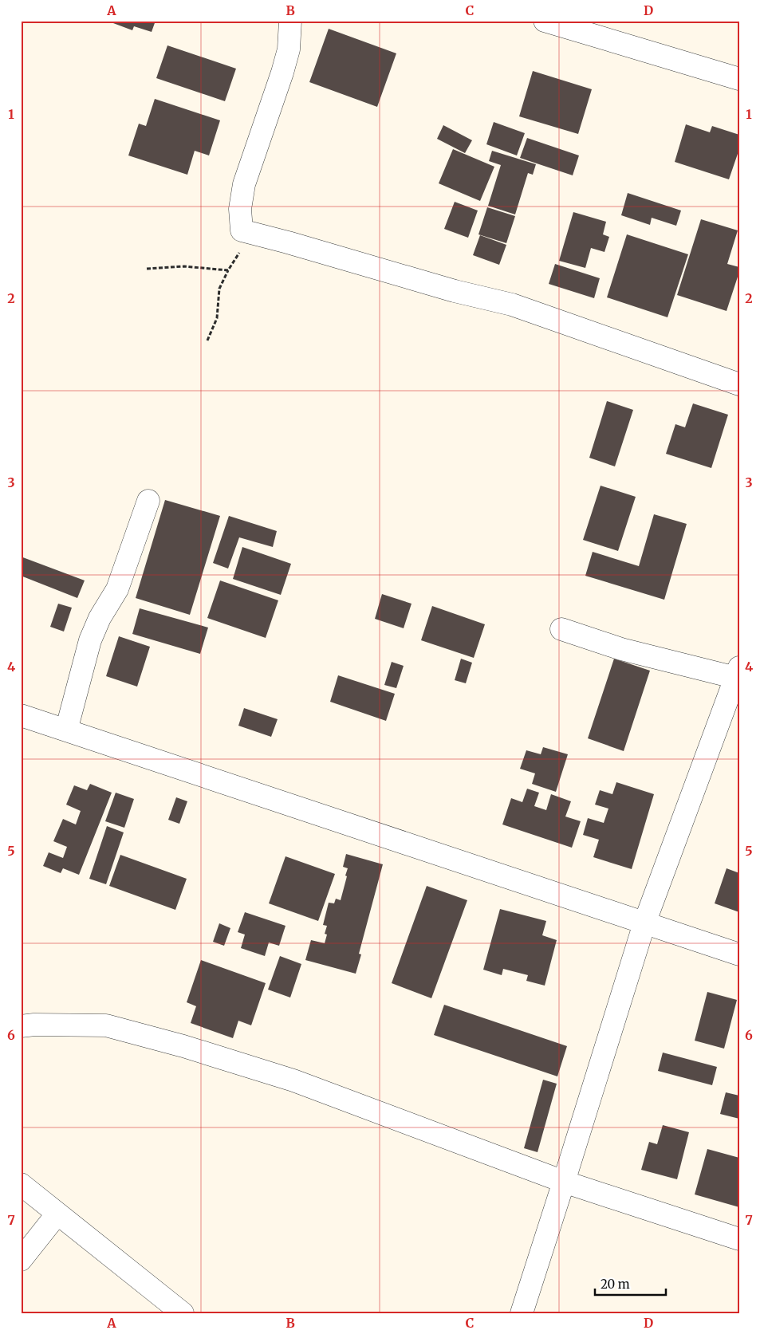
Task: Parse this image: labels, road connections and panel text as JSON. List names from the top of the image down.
{
  "scale_bar": "20 m",
  "grid": {
    "columns": [
      "A",
      "B",
      "C",
      "D"
    ],
    "rows": [
      "1",
      "2",
      "3",
      "4",
      "5",
      "6",
      "7"
    ]
  }
}
